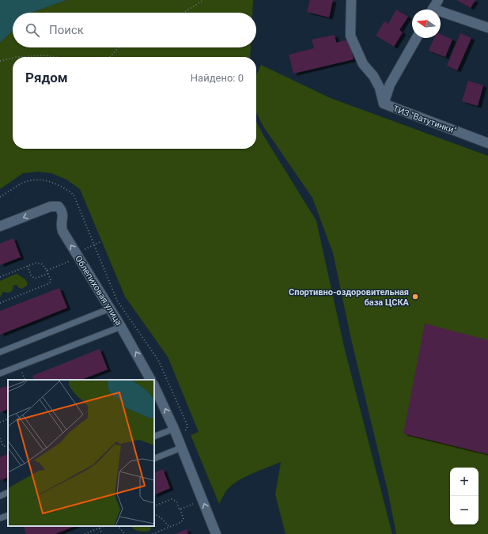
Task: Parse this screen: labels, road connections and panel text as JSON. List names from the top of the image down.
{
  "streets": {
    "street": ["ТИЗ \"Ватутинки\"", "Облепиховая улица"]
  },
  "places": ["Спортивно-оздоровительная база ЦСКА"],
  "north": "left",
  "page": {
    "search": "Поиск",
    "heading": ["Рядом", "Найдено: 0"],
    "map_buttons": ["+", "−"]
  }
}
